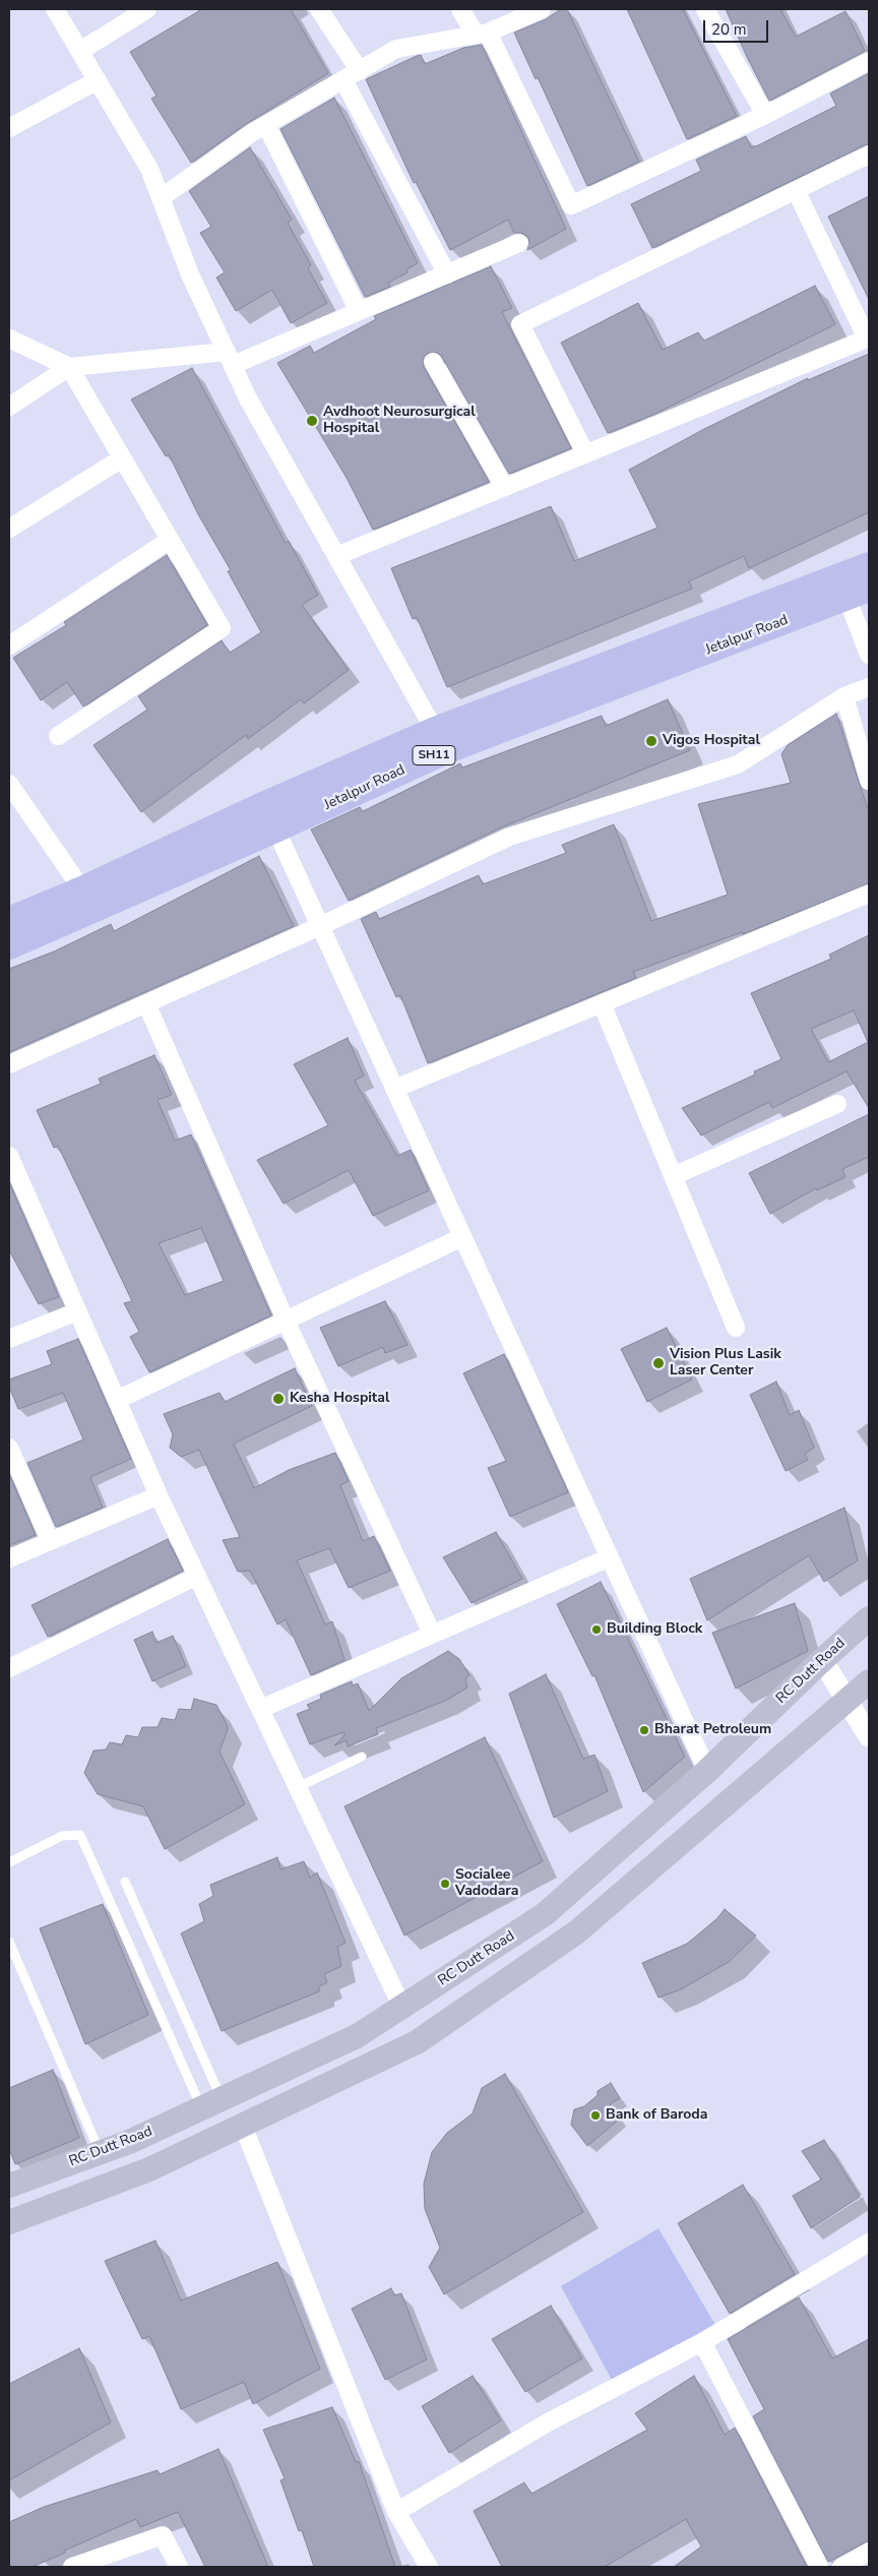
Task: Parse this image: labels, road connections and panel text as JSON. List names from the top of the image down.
{
  "streets": {
    "main road": ["Jetalpur Road", "SH11", "RC Dutt Road"]
  },
  "crossings": [
    ["Jetalpur Road", "SH11"]
  ],
  "places": [
    "Avdhoot Neurosurgical Hospital",
    "Vigos Hospital",
    "Vision Plus Lasik Laser Center",
    "Kesha Hospital",
    "Building Block",
    "Bharat Petroleum",
    "Socialee Vadodara",
    "Bank of Baroda"
  ],
  "scale_bar": "20 m"
}
